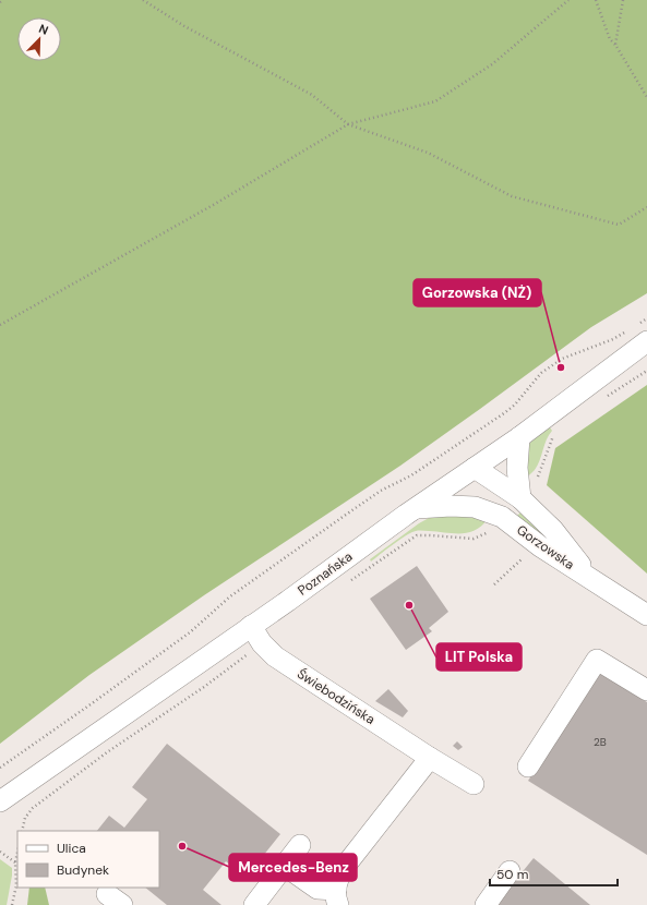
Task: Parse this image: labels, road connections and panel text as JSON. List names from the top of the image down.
{
  "streets": {
    "street": ["Gorzowska", "Poznańska", "Świebodzińska"]
  },
  "crossings": [
    ["Gorzowska", "Poznańska"],
    ["Poznańska", "Świebodzińska"]
  ],
  "places": ["Gorzowska (NŻ)", "LIT Polska", "Mercedes-Benz"],
  "house_numbers": ["2B"],
  "legend": ["Ulica", "Budynek"],
  "scale_bar": "50 m",
  "north": "top right"
}
